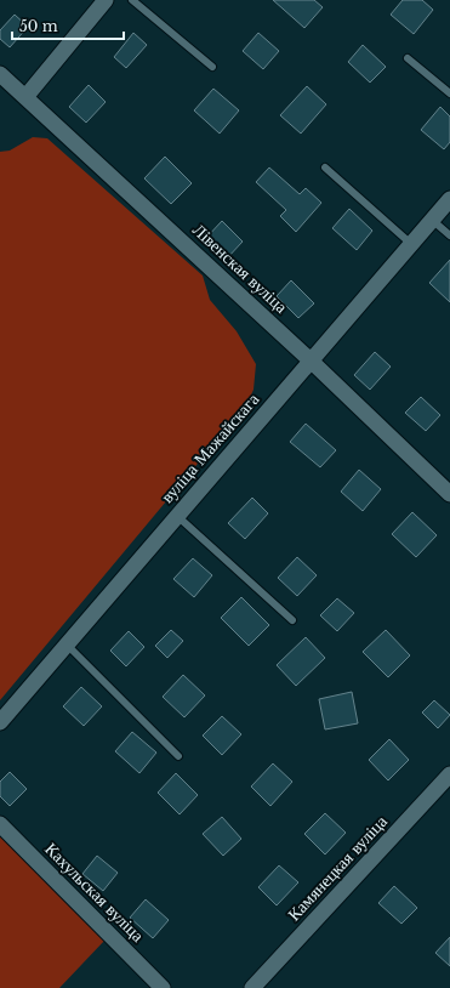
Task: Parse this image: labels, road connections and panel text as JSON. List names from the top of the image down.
{
  "streets": {
    "street": [
      "Лівенская вуліца",
      "вуліца Мажайскага",
      "Камянецкая вуліца",
      "Кахульская вуліца"
    ]
  },
  "crossings": [
    ["Лівенская вуліца", "вуліца Мажайскага"]
  ],
  "scale_bar": "50 m"
}
